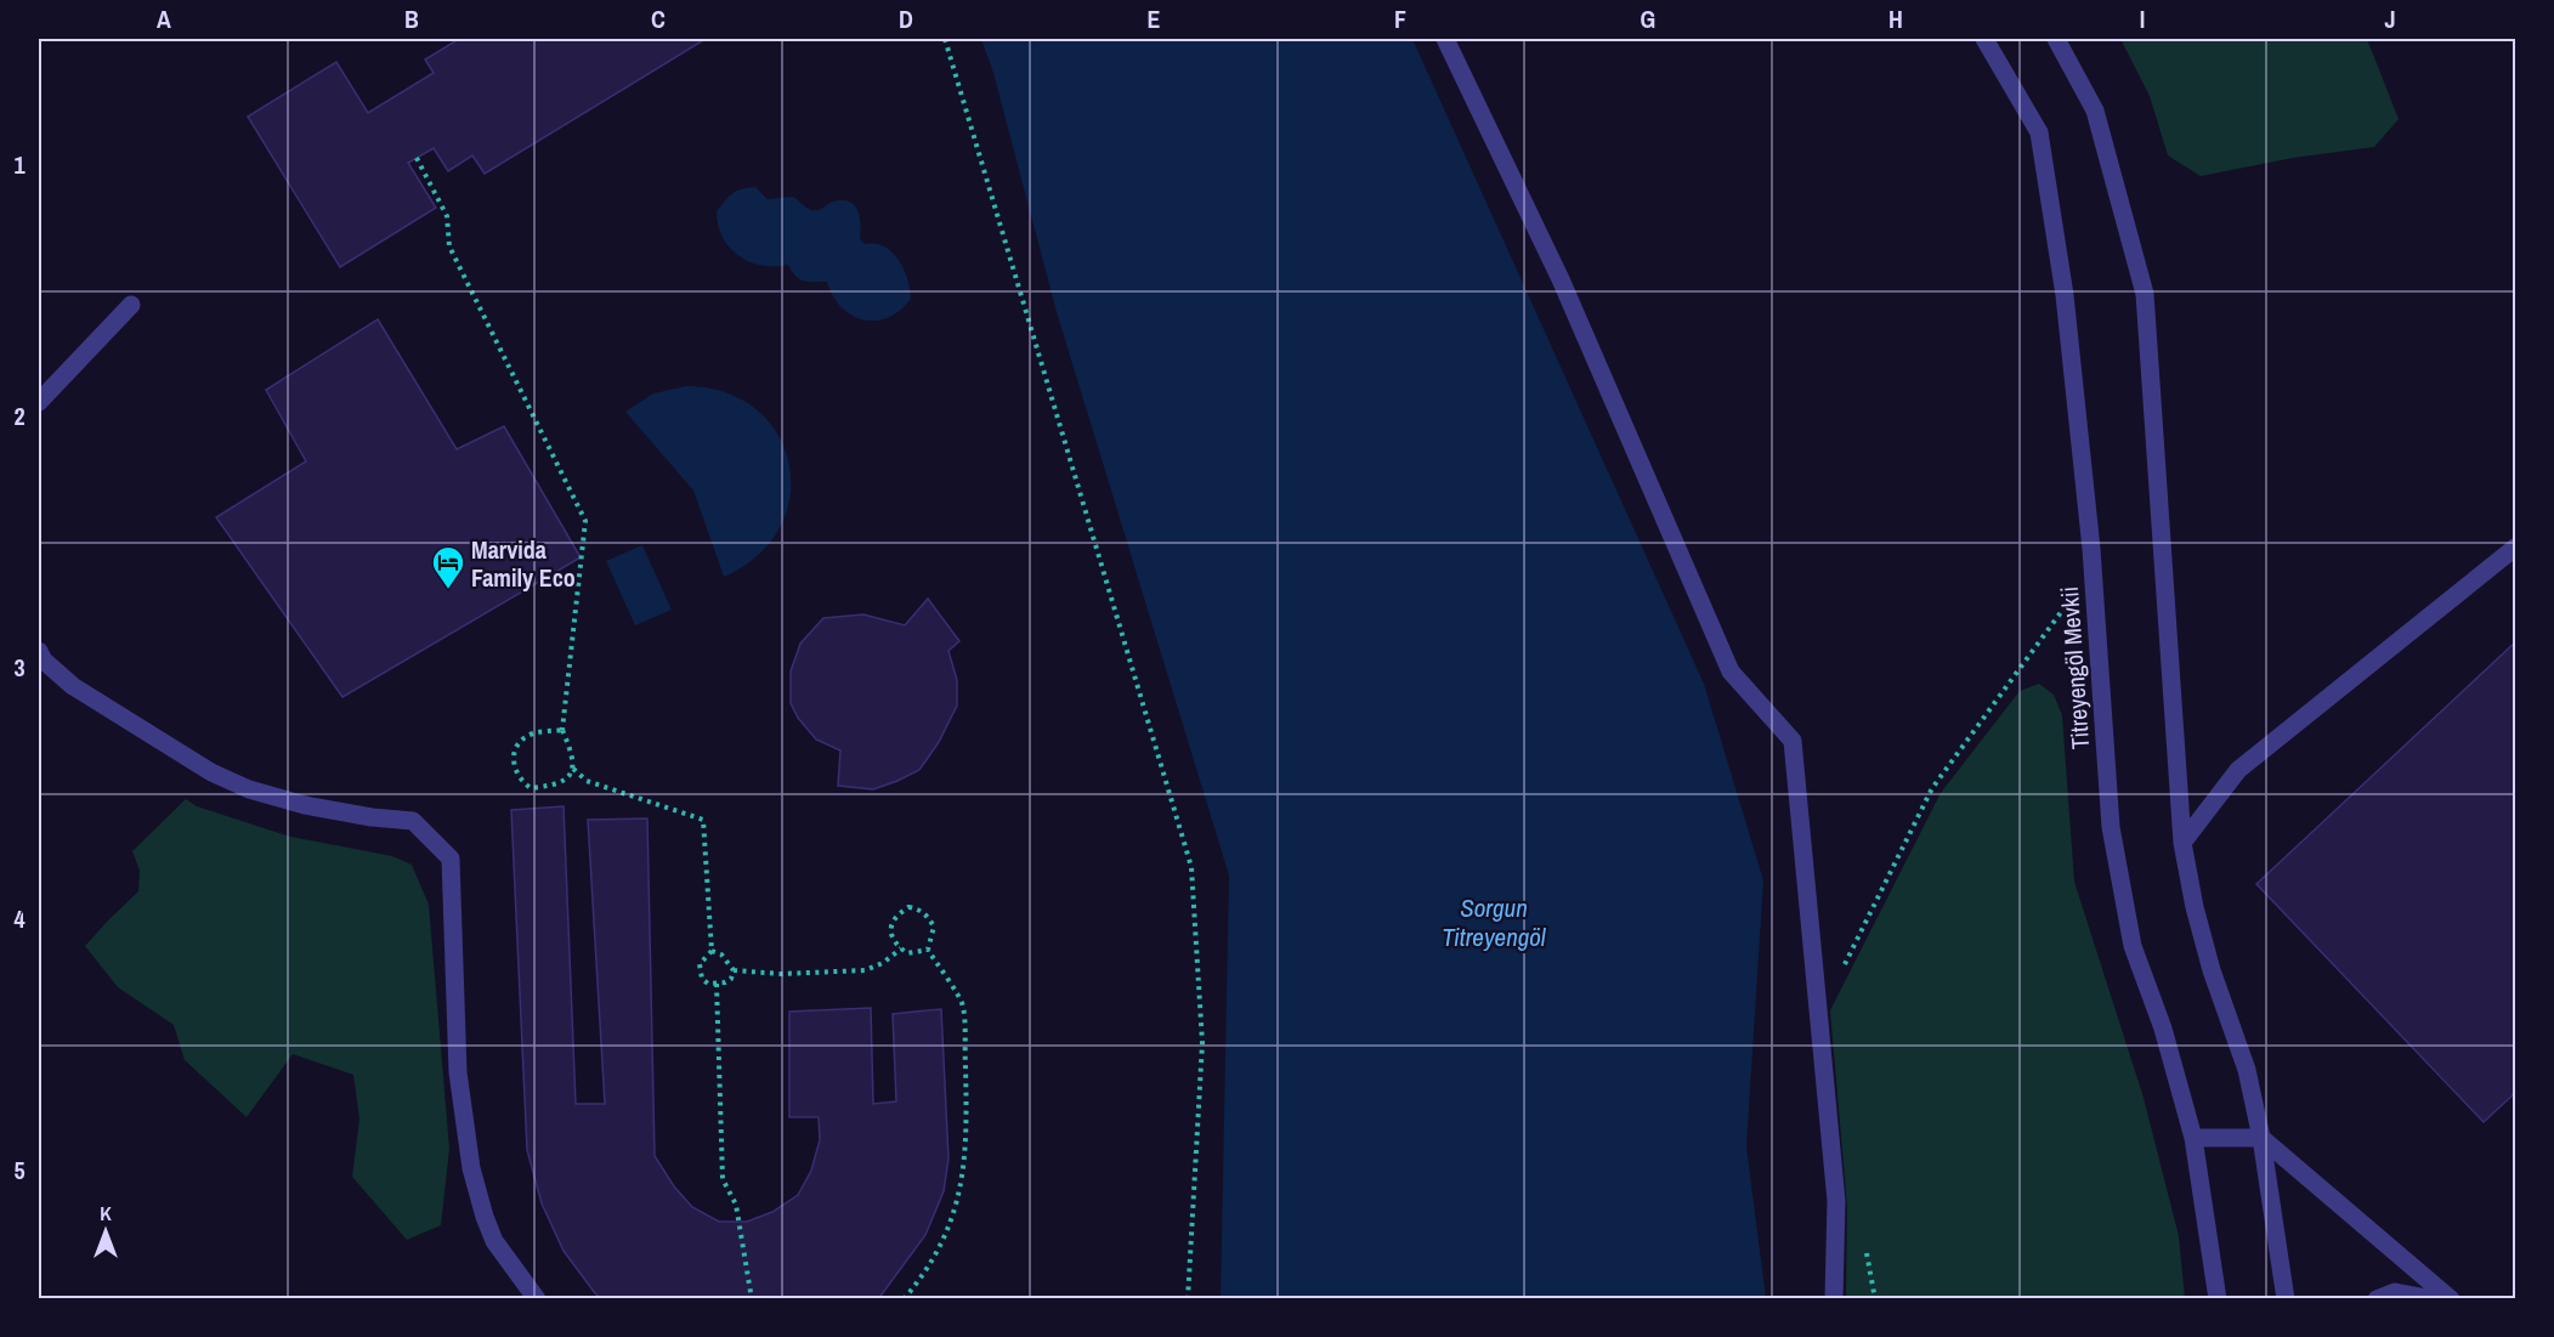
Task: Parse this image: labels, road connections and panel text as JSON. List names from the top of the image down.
{
  "streets": {
    "street": ["Titreyengöl Mevkii"]
  },
  "water": ["Sorgun Titreyengöl"],
  "places": {
    "hotel": ["Marvida Family Eco"]
  },
  "north": "top",
  "grid": {
    "columns": [
      "A",
      "B",
      "C",
      "D",
      "E",
      "F",
      "G",
      "H",
      "I",
      "J"
    ],
    "rows": [
      "1",
      "2",
      "3",
      "4",
      "5"
    ]
  }
}
